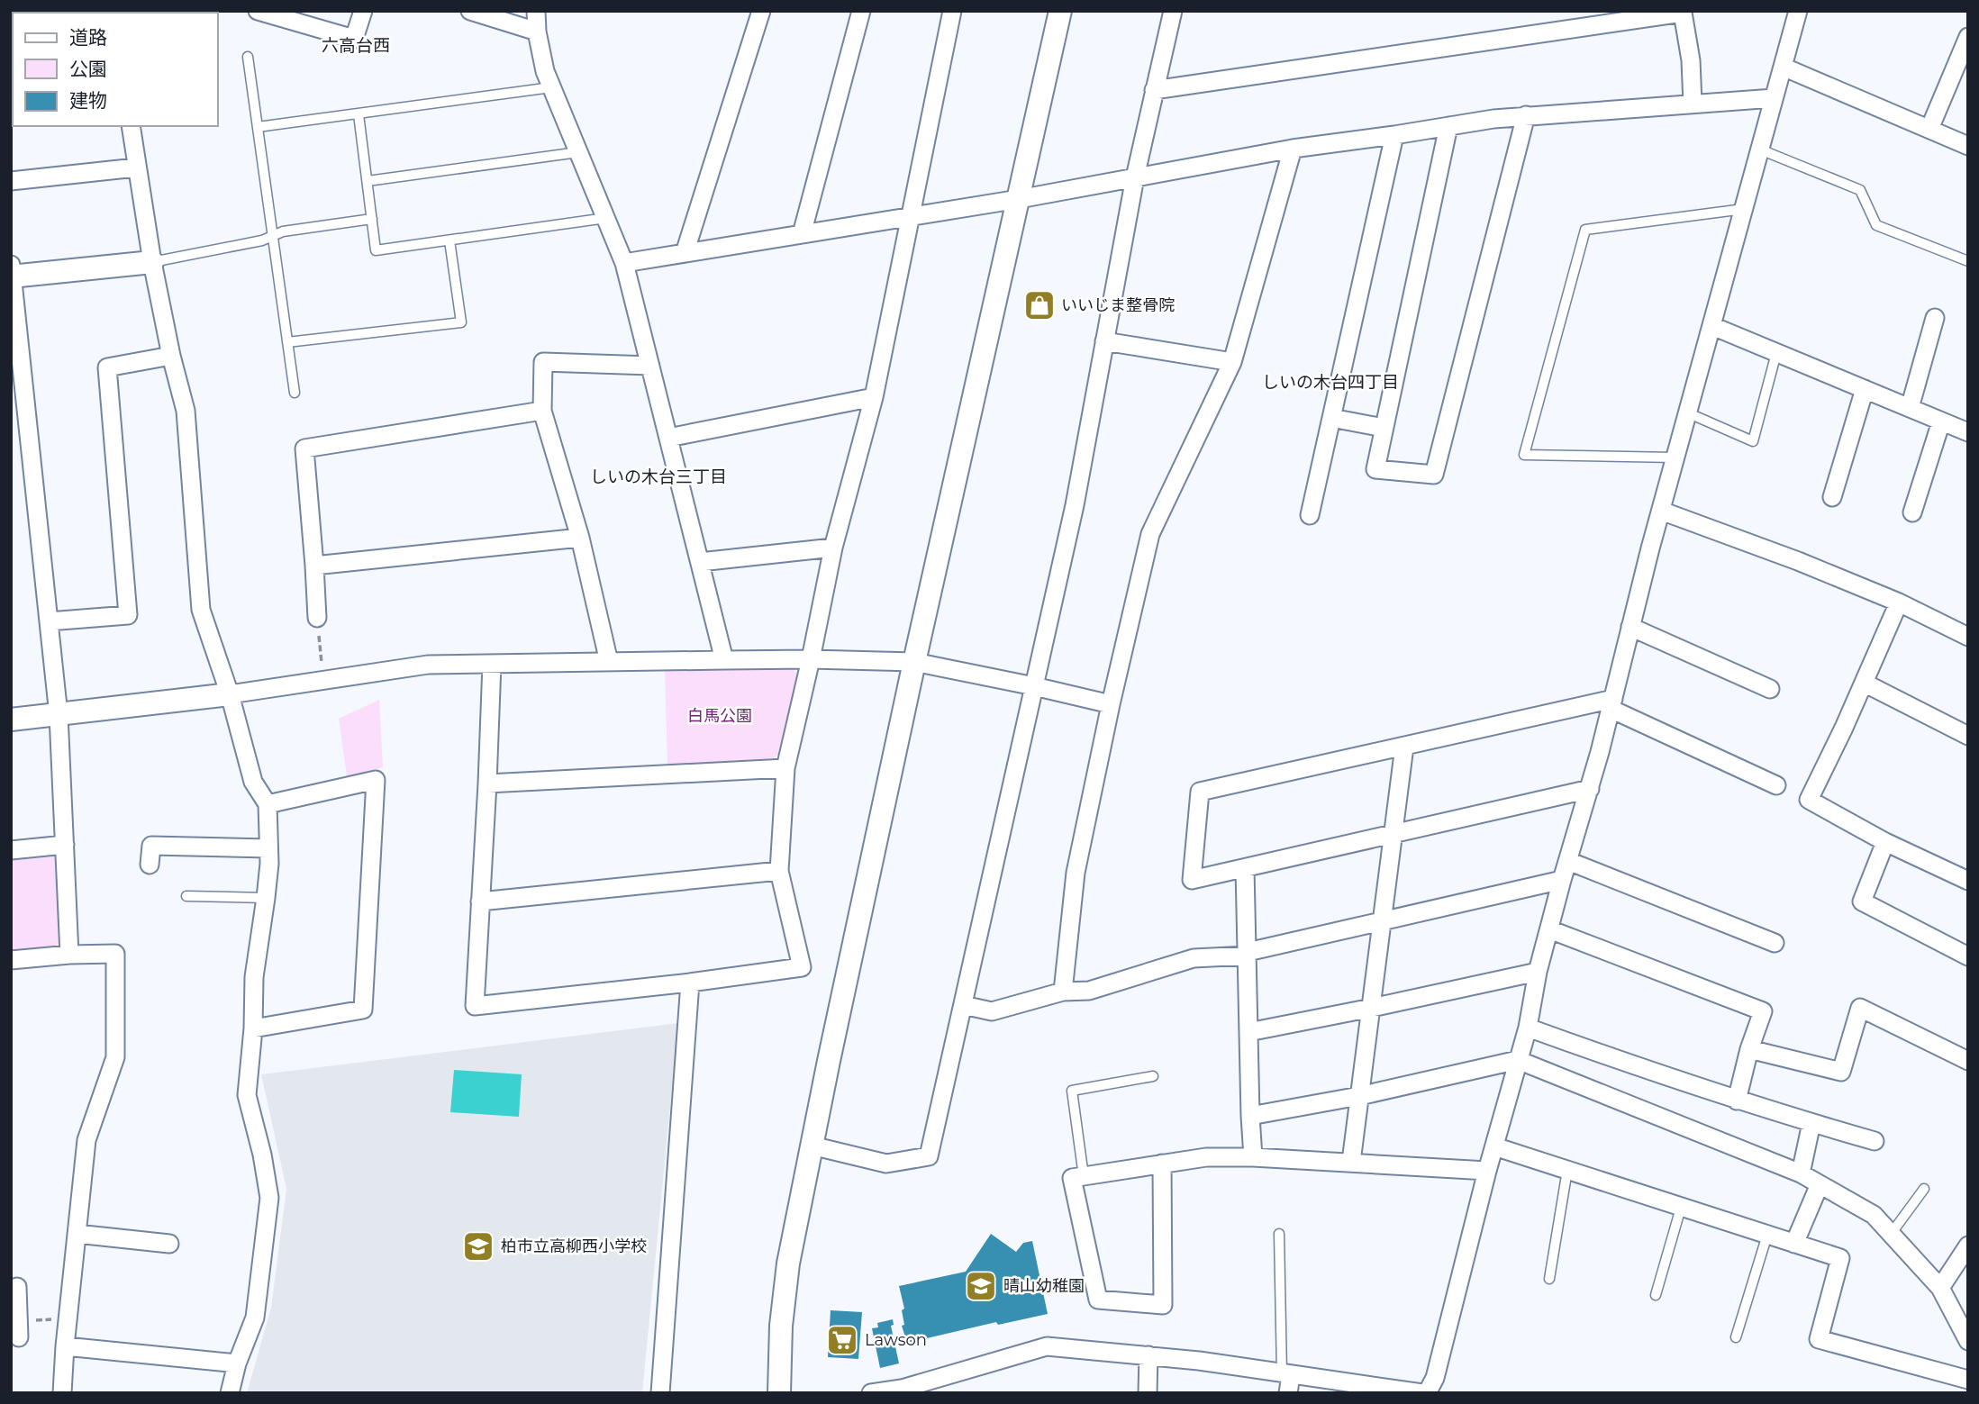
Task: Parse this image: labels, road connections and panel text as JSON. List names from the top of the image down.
{
  "districts": ["六高台西", "しいの木台四丁目", "しいの木台三丁目"],
  "parks": ["白馬公園"],
  "places": {
    "shop": ["いいじま整骨院"],
    "school or university": ["柏市立高柳西小学校", "晴山幼稚園"],
    "supermarket": ["Lawson"]
  },
  "legend": ["道路", "公園", "建物"]
}
